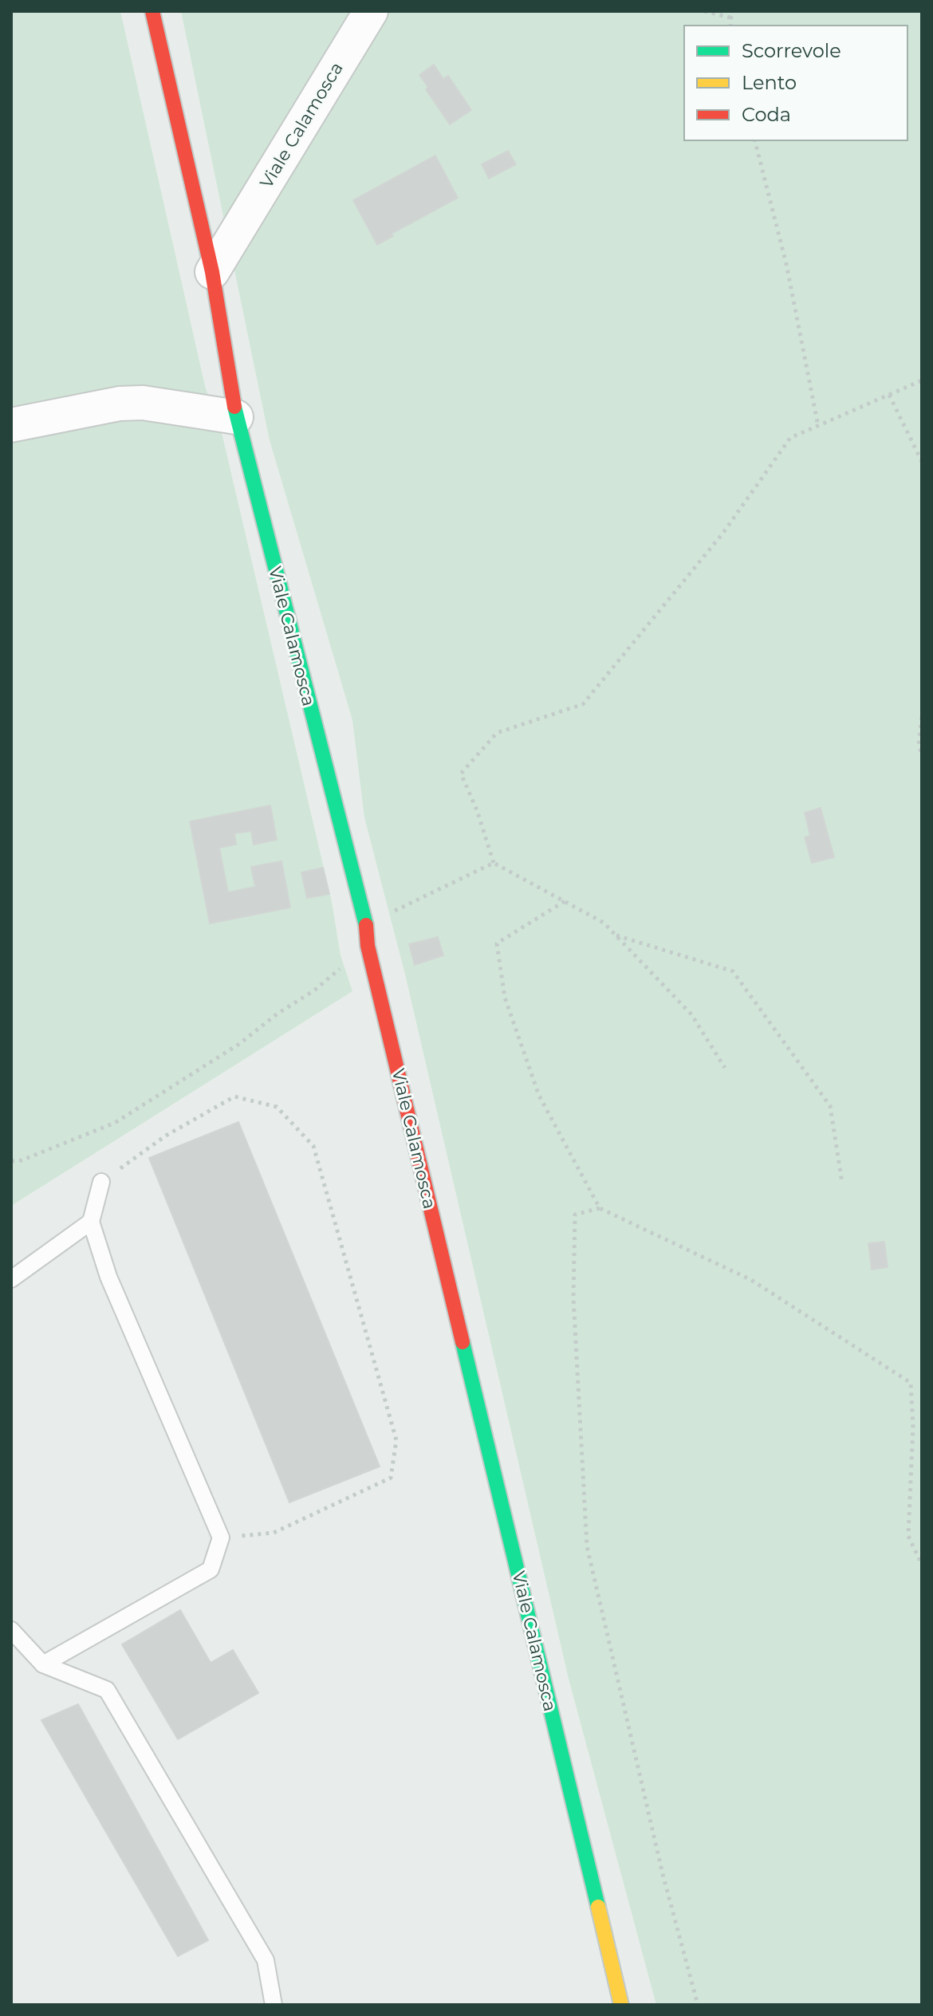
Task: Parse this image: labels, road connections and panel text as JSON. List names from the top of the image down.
{
  "streets": {
    "street": ["Viale Calamosca"]
  },
  "legend": ["Scorrevole", "Lento", "Coda"]
}
